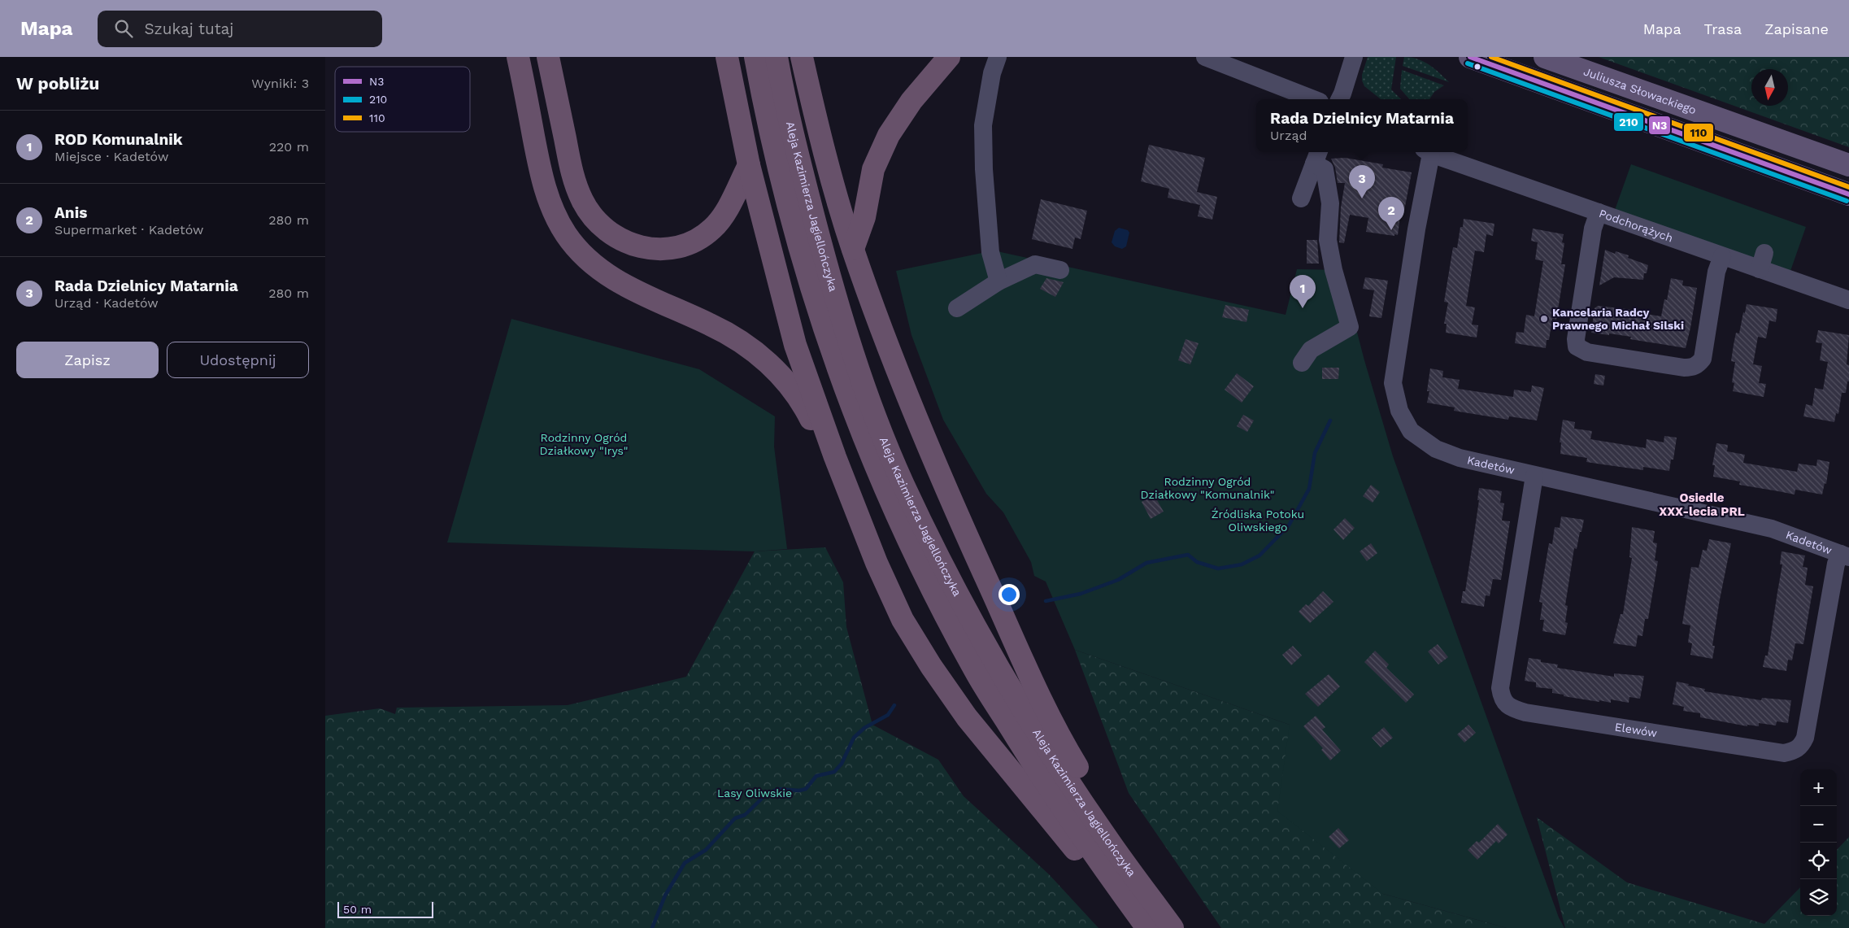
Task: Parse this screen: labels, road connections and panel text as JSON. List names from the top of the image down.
{
  "streets": {
    "highway": ["Aleja Kazimierza Jagiellończyka"],
    "main road": ["Juliusza Słowackiego"],
    "street": ["Podchorążych", "Kadetów", "Elewów"]
  },
  "crossings": [
    ["Kadetów", "Elewów"]
  ],
  "districts": ["Osiedle XXX-lecia PRL"],
  "parks": [
    "Rodzinny Ogród Działkowy \"Irys\"",
    "Rodzinny Ogród Działkowy \"Komunalnik\"",
    "Źródliska Potoku Oliwskiego",
    "Lasy Oliwskie"
  ],
  "places": ["Kancelaria Radcy Prawnego Michał Silski"],
  "lines": ["transit line N3", "transit line 110", "transit line 210"],
  "legend": ["N3", "210", "110"],
  "scale_bar": "50 m",
  "north": "bottom",
  "page": {
    "header": "Mapa",
    "search": "Szukaj tutaj",
    "nav": ["Mapa", "Trasa", "Zapisane"],
    "heading": ["W pobliżu", "Wyniki: 3"],
    "popup": ["Rada Dzielnicy Matarnia", "Urząd"],
    "list": [
      {
        "mark": "1",
        "name": "ROD Komunalnik",
        "note": "Miejsce · Kadetów",
        "value": "220 m"
      },
      {
        "mark": "2",
        "name": "Anis",
        "note": "Supermarket · Kadetów",
        "value": "280 m"
      },
      {
        "mark": "3",
        "name": "Rada Dzielnicy Matarnia",
        "note": "Urząd · Kadetów",
        "value": "280 m"
      }
    ],
    "pins": ["3", "2", "1"],
    "buttons": ["Zapisz", "Udostępnij"],
    "map_buttons": ["+", "−"],
    "scale": "50 m"
  }
}
